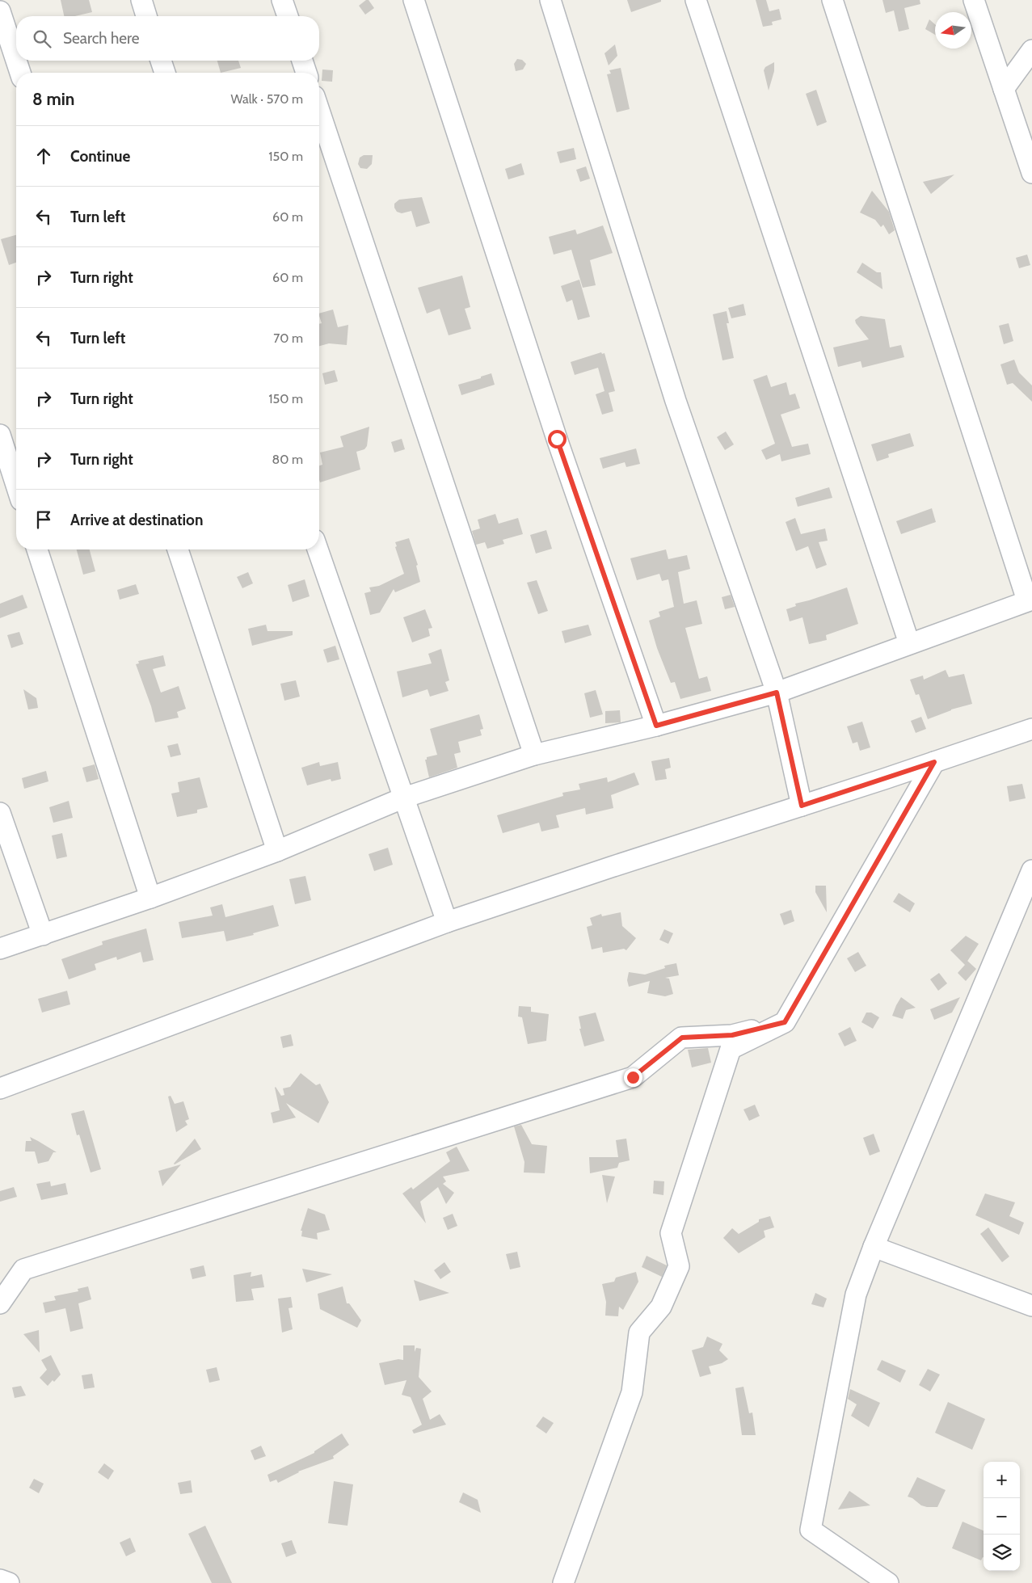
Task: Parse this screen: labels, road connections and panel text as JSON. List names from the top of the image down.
{
  "north": "left",
  "page": {
    "search": "Search here",
    "heading": ["8 min", "Walk · 570 m"],
    "list": [
      ["Continue", "150 m"],
      ["Turn left", "60 m"],
      ["Turn right", "60 m"],
      ["Turn left", "70 m"],
      ["Turn right", "150 m"],
      ["Turn right", "80 m"],
      "Arrive at destination"
    ],
    "map_buttons": ["+", "−"]
  }
}
